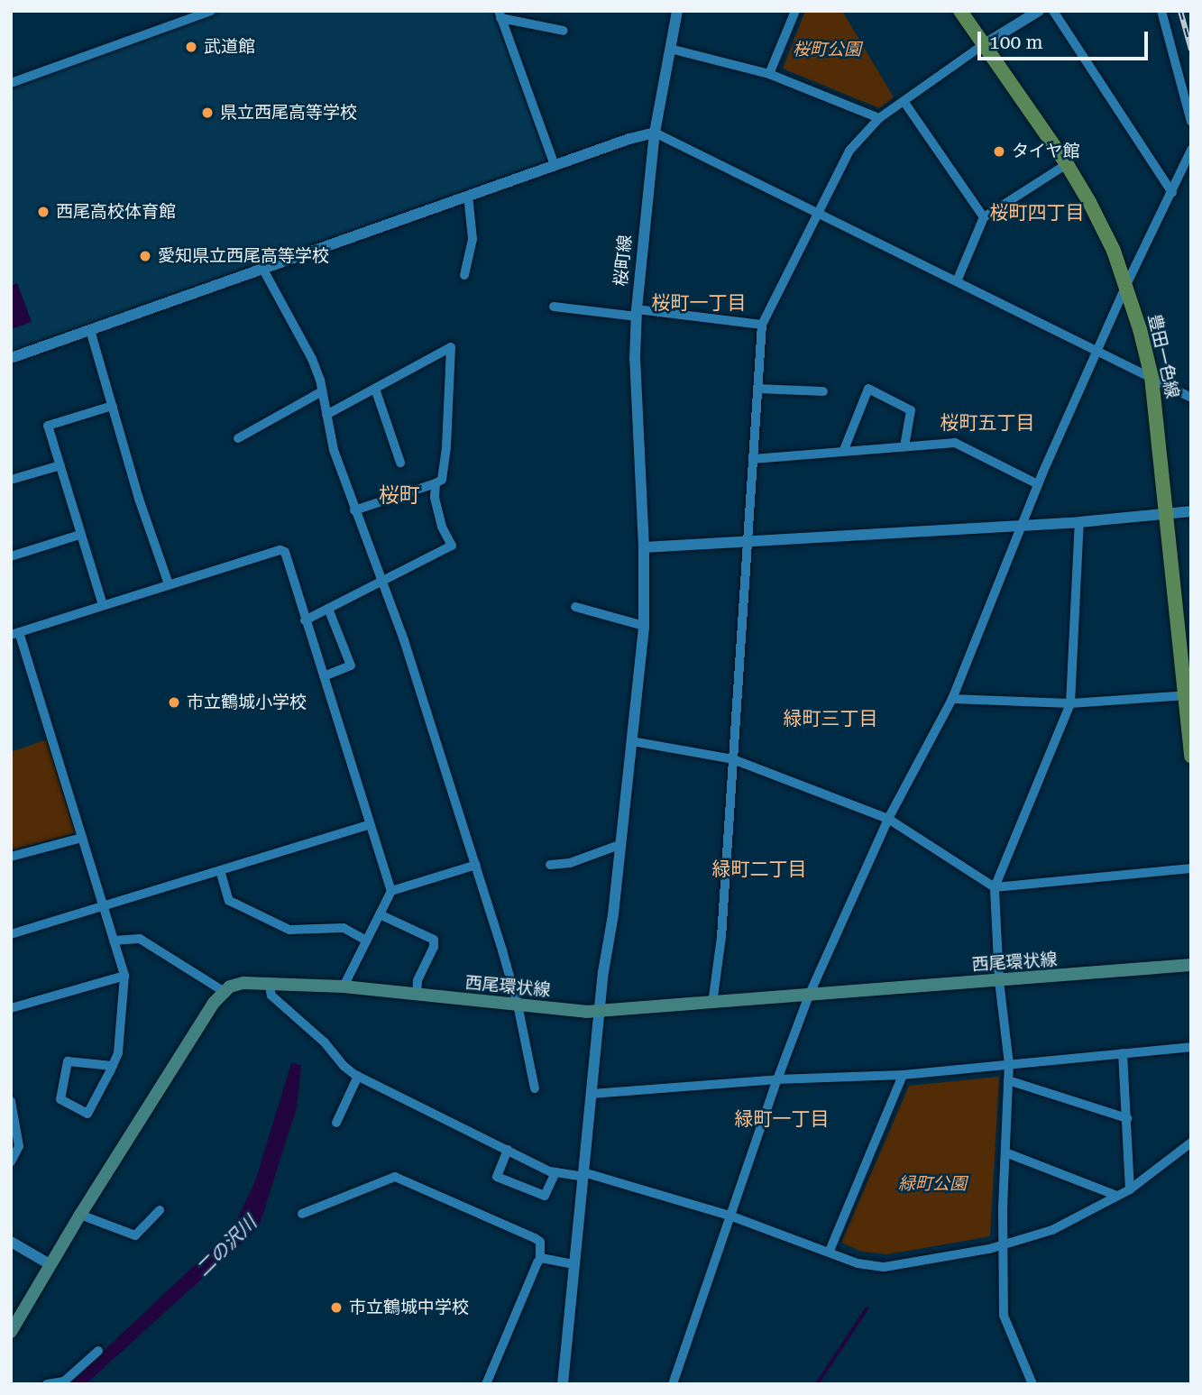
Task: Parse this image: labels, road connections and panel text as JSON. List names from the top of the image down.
{
  "streets": {
    "main road": ["豊田一色線", "西尾環状線"],
    "street": ["桜町線"]
  },
  "districts": [
    "桜町四丁目",
    "桜町一丁目",
    "桜町五丁目",
    "桜町",
    "緑町三丁目",
    "緑町二丁目",
    "緑町一丁目"
  ],
  "water": ["二の沢川"],
  "parks": ["桜町公園", "緑町公園"],
  "places": [
    "武道館",
    "県立西尾高等学校",
    "タイヤ館",
    "西尾高校体育館",
    "愛知県立西尾高等学校",
    "市立鶴城小学校",
    "市立鶴城中学校"
  ],
  "scale_bar": "100 m"
}
